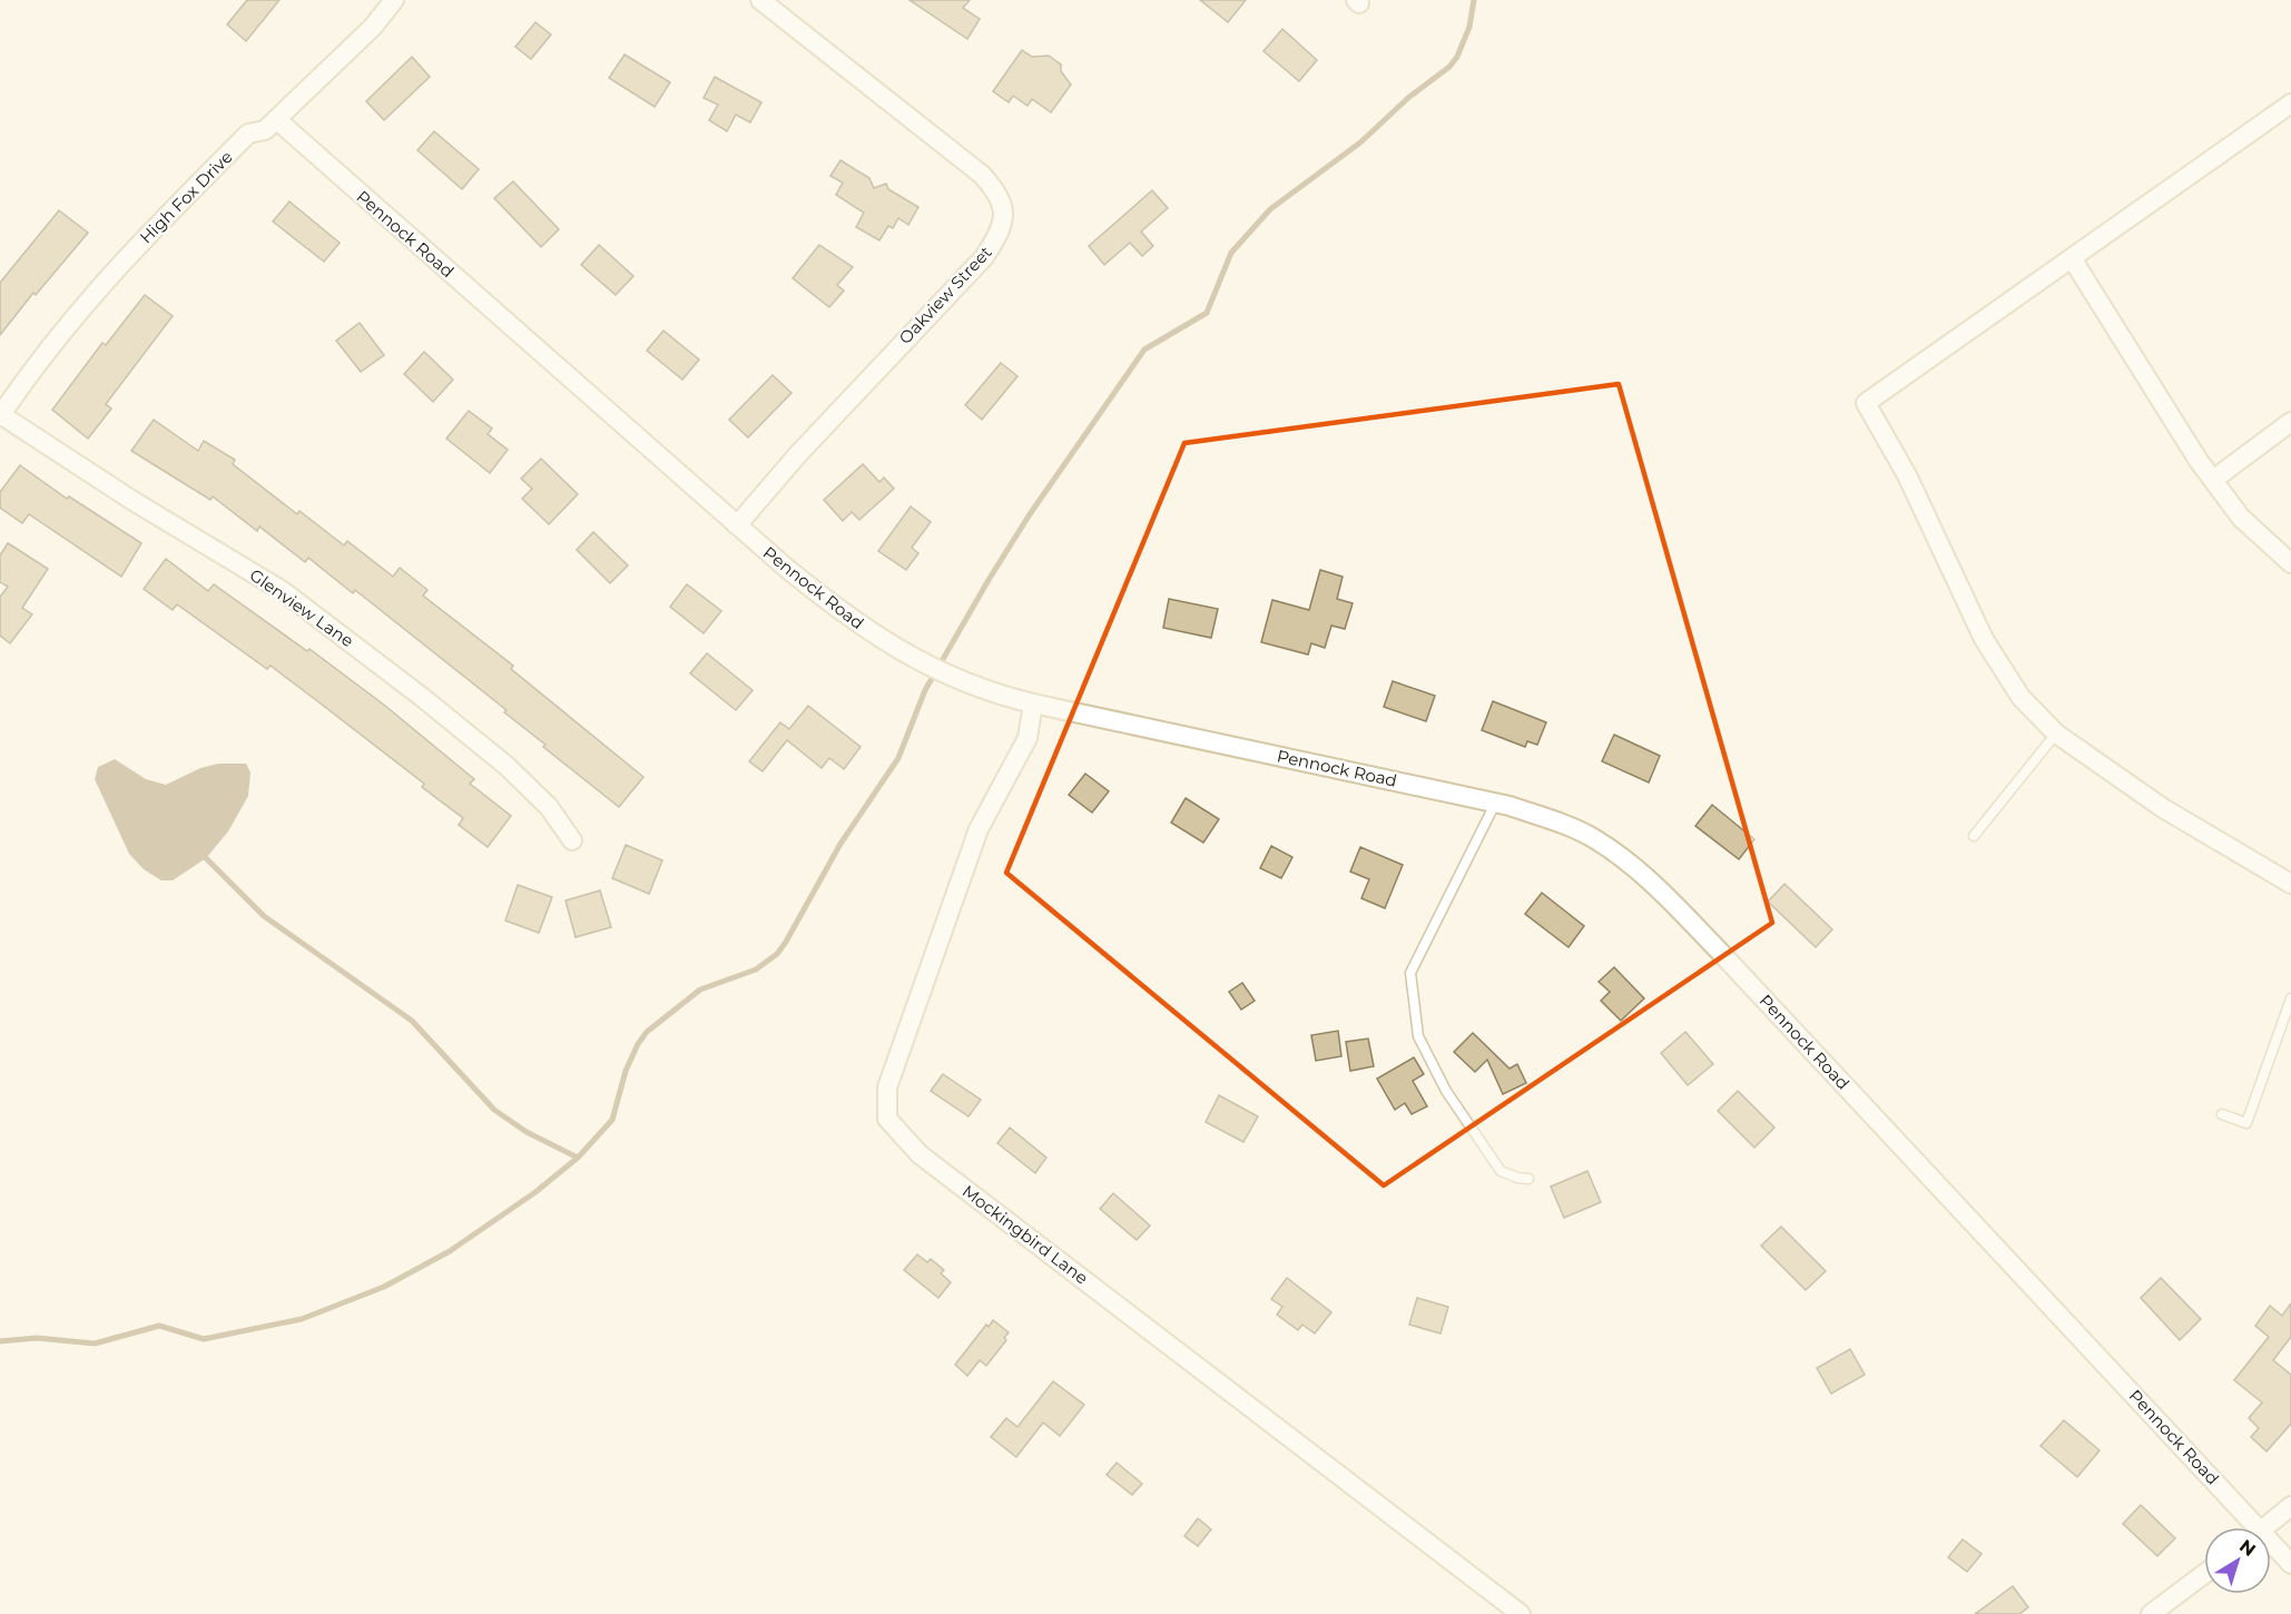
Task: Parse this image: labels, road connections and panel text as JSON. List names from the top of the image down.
{
  "streets": {
    "street": [
      "High Fox Drive",
      "Pennock Road",
      "Oakview Street",
      "Glenview Lane",
      "Mockingbird Lane"
    ]
  },
  "crossings": [
    ["High Fox Drive", "Pennock Road"],
    ["High Fox Drive", "Glenview Lane"],
    ["Pennock Road", "Oakview Street"],
    ["Pennock Road", "Mockingbird Lane"]
  ],
  "north": "top right"
}
